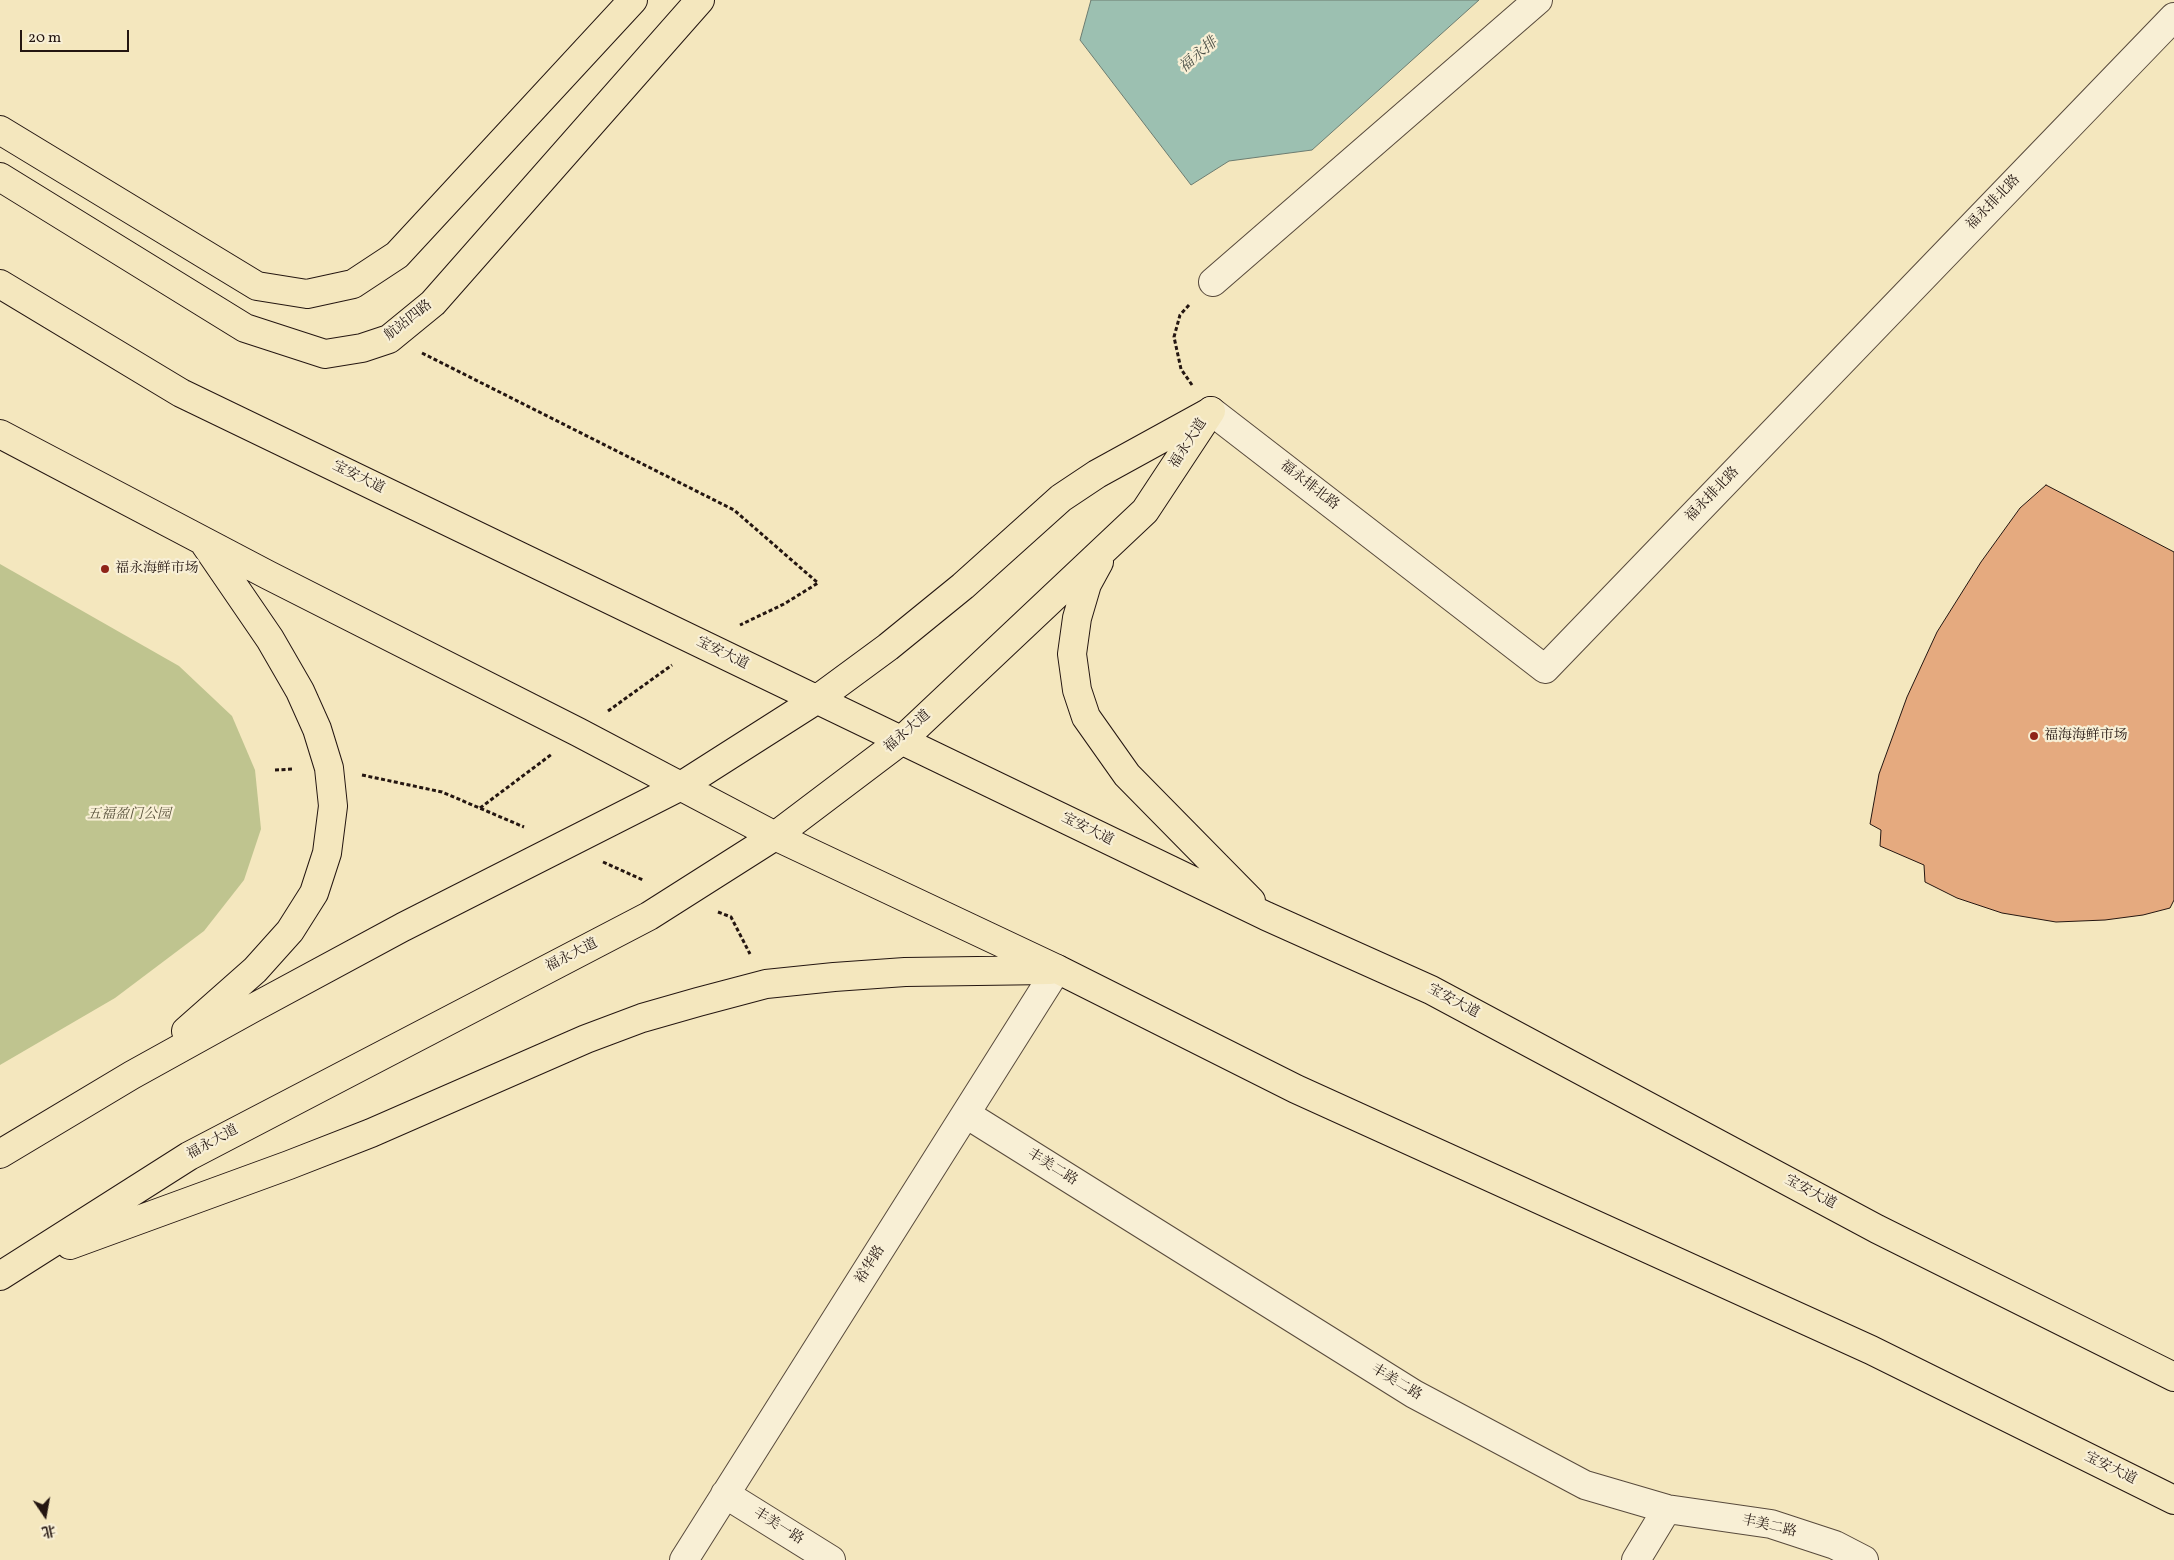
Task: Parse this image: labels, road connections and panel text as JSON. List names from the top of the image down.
{
  "streets": {
    "main road": ["航站四路", "福永大道", "宝安大道"],
    "street": [
      "福永排北路",
      "丰美二路",
      "裕华路",
      "丰美一路"
    ]
  },
  "crossings": [
    ["福永排北路", "福永大道"],
    ["福永大道", "宝安大道"],
    ["宝安大道", "裕华路"],
    ["丰美二路", "裕华路"],
    ["裕华路", "丰美一路"]
  ],
  "water": ["福永排"],
  "parks": ["五福盈门公园"],
  "places": ["福永海鲜市场", "福海海鲜市场"],
  "scale_bar": "20 m",
  "north": "bottom"
}
